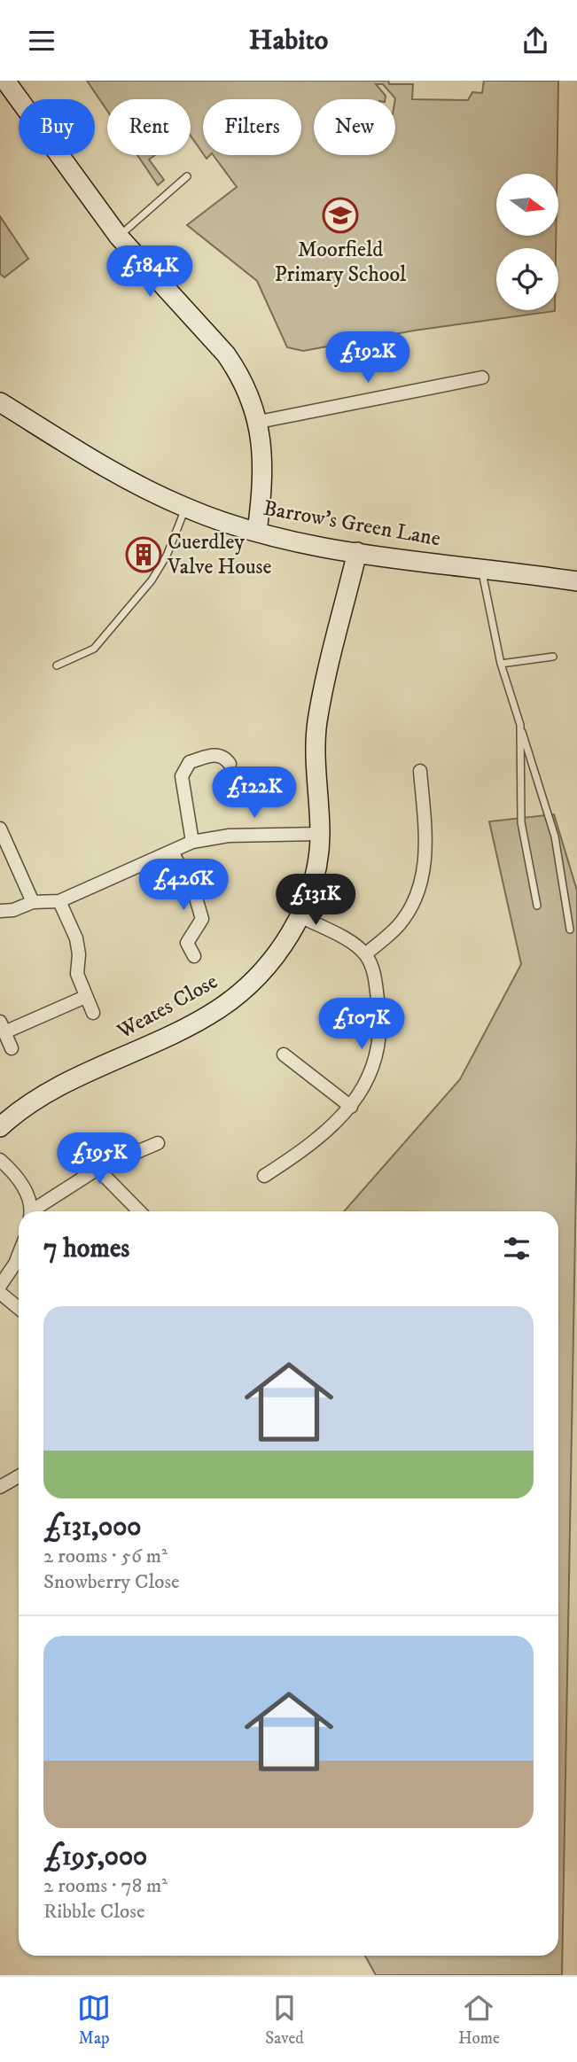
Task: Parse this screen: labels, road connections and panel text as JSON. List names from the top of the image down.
{
  "streets": {
    "street": ["Barrow's Green Lane", "Weates Close"]
  },
  "crossings": [
    ["Barrow's Green Lane", "Weates Close"]
  ],
  "places": {
    "school or university": ["Moorfield Primary School"],
    "building": ["Cuerdley Valve House"]
  },
  "north": "right",
  "page": {
    "header": "Habito",
    "chip": [
      "Buy",
      "Rent",
      "Filters",
      "New"
    ],
    "price": [
      "£184K",
      "£192K",
      "£122K",
      "£426K",
      "£131K",
      "£107K",
      "£195K"
    ],
    "heading": "7 homes",
    "list": [
      {
        "name": "£131,000",
        "note": "2 rooms · 56 m² · Snowberry Close"
      },
      {
        "name": "£195,000",
        "note": "2 rooms · 78 m² · Ribble Close"
      }
    ],
    "tabs": ["Map", "Saved", "Home"]
  }
}
